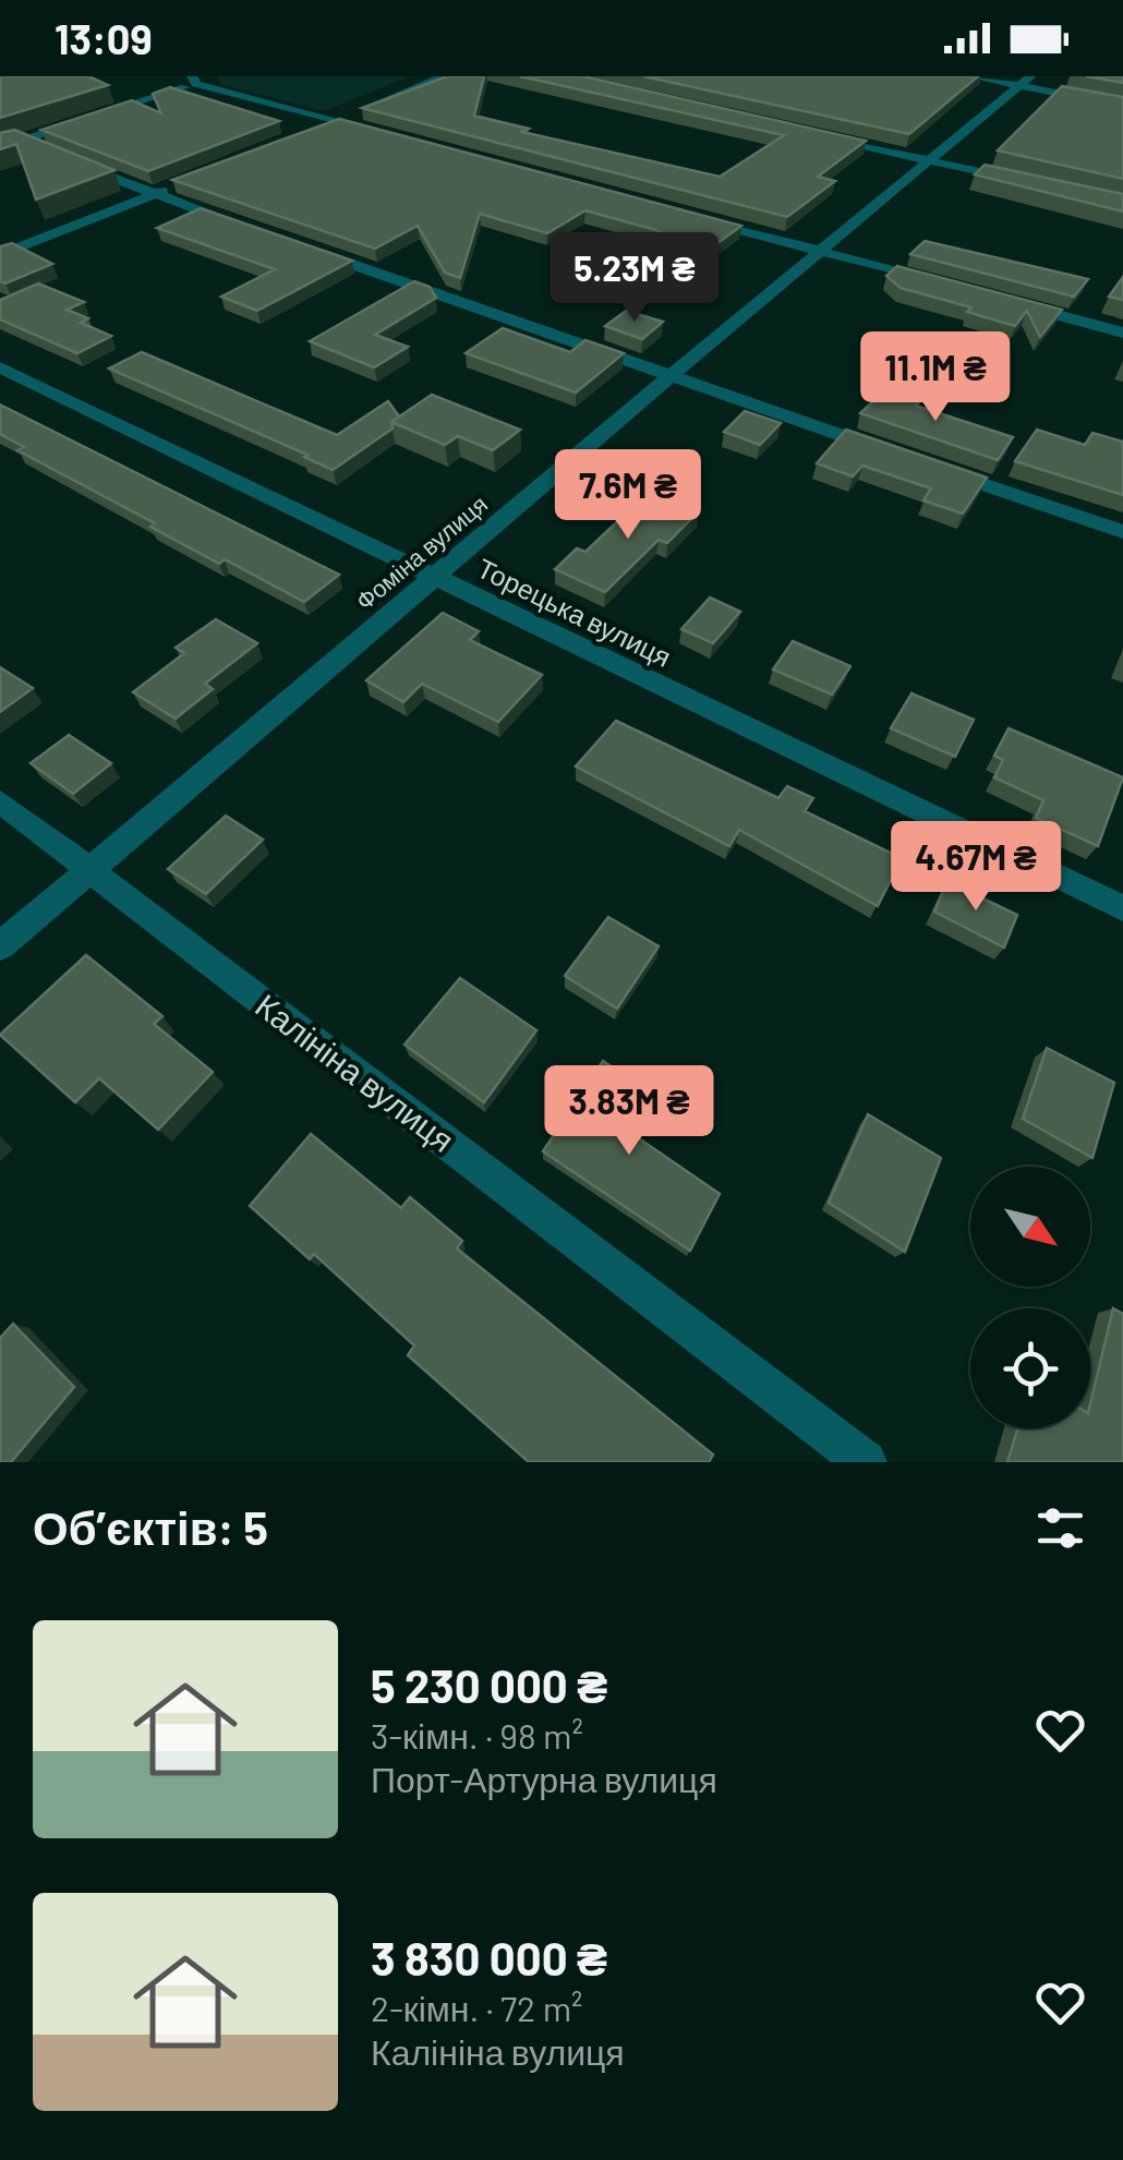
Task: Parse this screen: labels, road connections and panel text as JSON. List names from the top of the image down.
{
  "streets": {
    "street": ["Фоміна вулиця", "Торецька вулиця", "Калініна вулиця"]
  },
  "crossings": [
    ["Фоміна вулиця", "Торецька вулиця"],
    ["Фоміна вулиця", "Калініна вулиця"]
  ],
  "north": "bottom right",
  "page": {
    "status": "13:09",
    "price": [
      "5.23M ₴",
      "11.1M ₴",
      "7.6M ₴",
      "4.67M ₴",
      "3.83M ₴"
    ],
    "heading": "Об’єктів: 5",
    "list": [
      {
        "name": "5 230 000 ₴",
        "note": "3-кімн. · 98 m² · Порт-Артурна вулиця"
      },
      {
        "name": "3 830 000 ₴",
        "note": "2-кімн. · 72 m² · Калініна вулиця"
      }
    ]
  }
}
